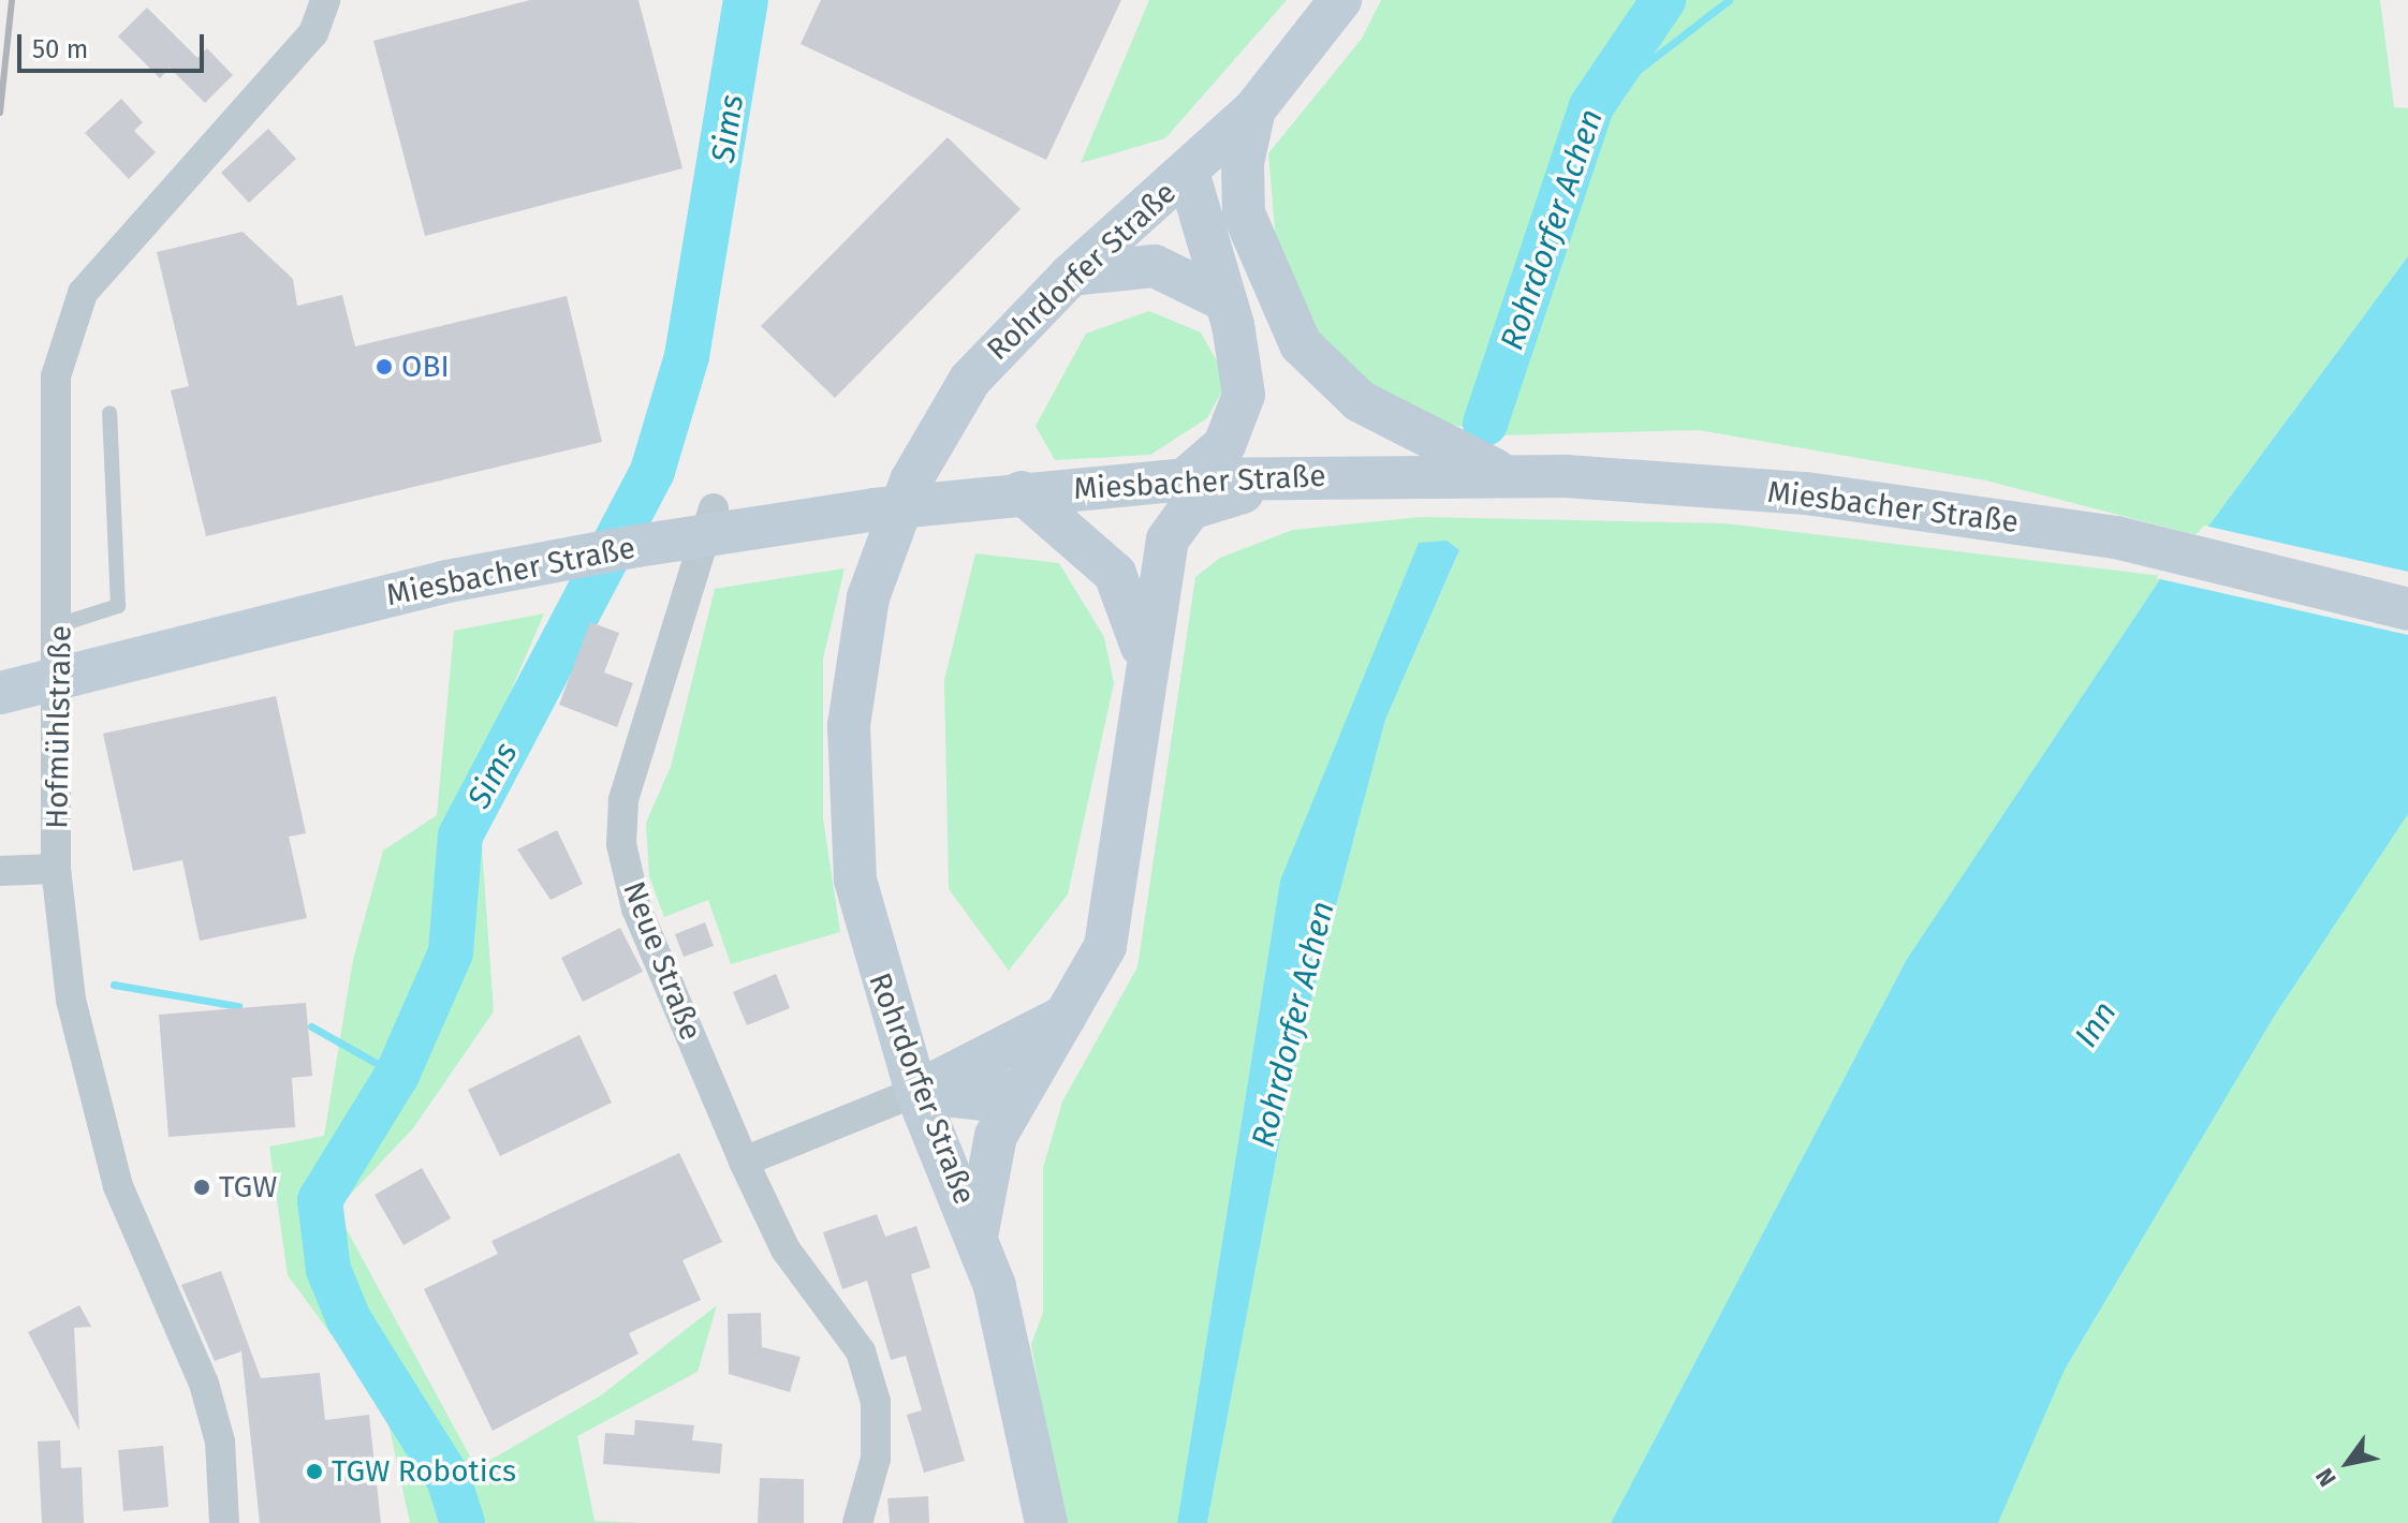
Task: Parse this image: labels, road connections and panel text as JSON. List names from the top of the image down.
{
  "streets": {
    "main road": ["Rohrdorfer Straße", "Miesbacher Straße"],
    "street": ["Hofmühlstraße", "Neue Straße"]
  },
  "water": ["Sims", "Rohrdorfer Achen", "Inn"],
  "places": ["OBI", "TGW", "TGW Robotics"],
  "scale_bar": "50 m",
  "north": "bottom left"
}
